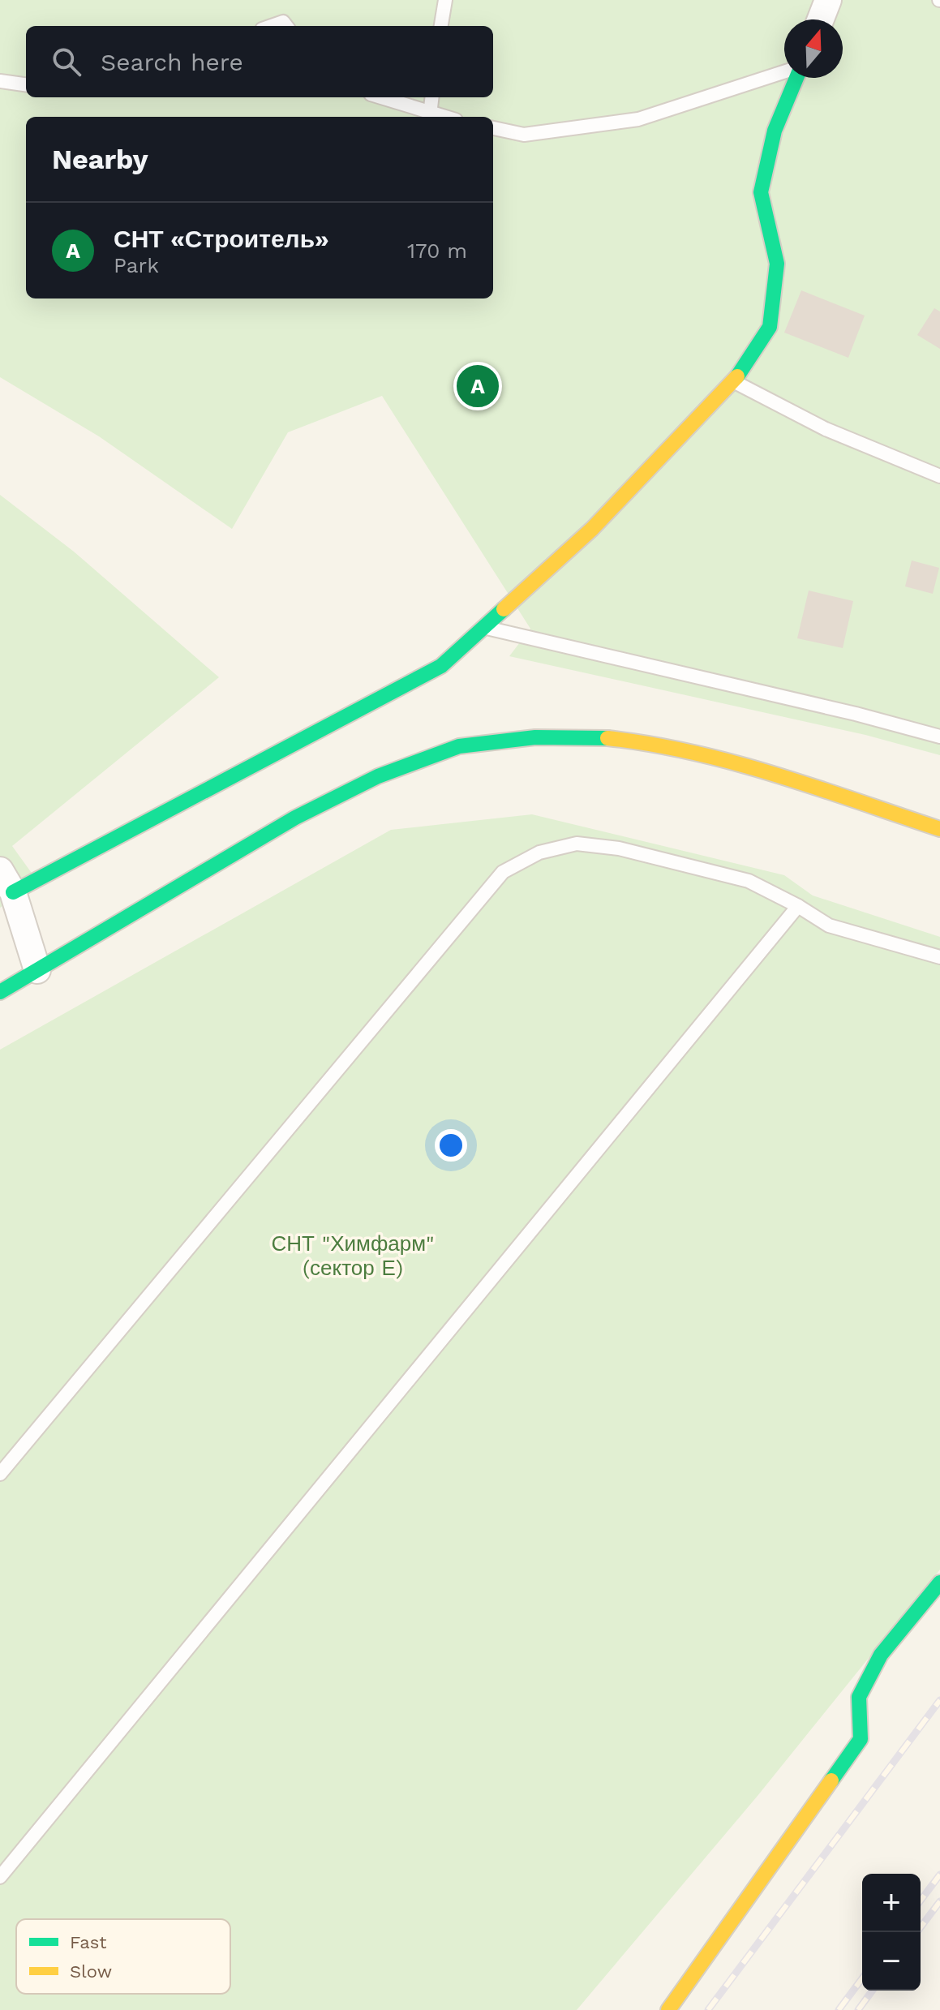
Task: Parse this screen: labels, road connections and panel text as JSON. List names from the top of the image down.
{
  "parks": ["СНТ \"Химфарм\" (сектор Е)"],
  "legend": ["Fast", "Slow"],
  "north": "top",
  "page": {
    "search": "Search here",
    "heading": "Nearby",
    "list": [
      {
        "mark": "A",
        "name": "СНТ «Строитель»",
        "note": "Park",
        "value": "170 m"
      }
    ],
    "pins": "A",
    "map_buttons": ["+", "−"]
  }
}
